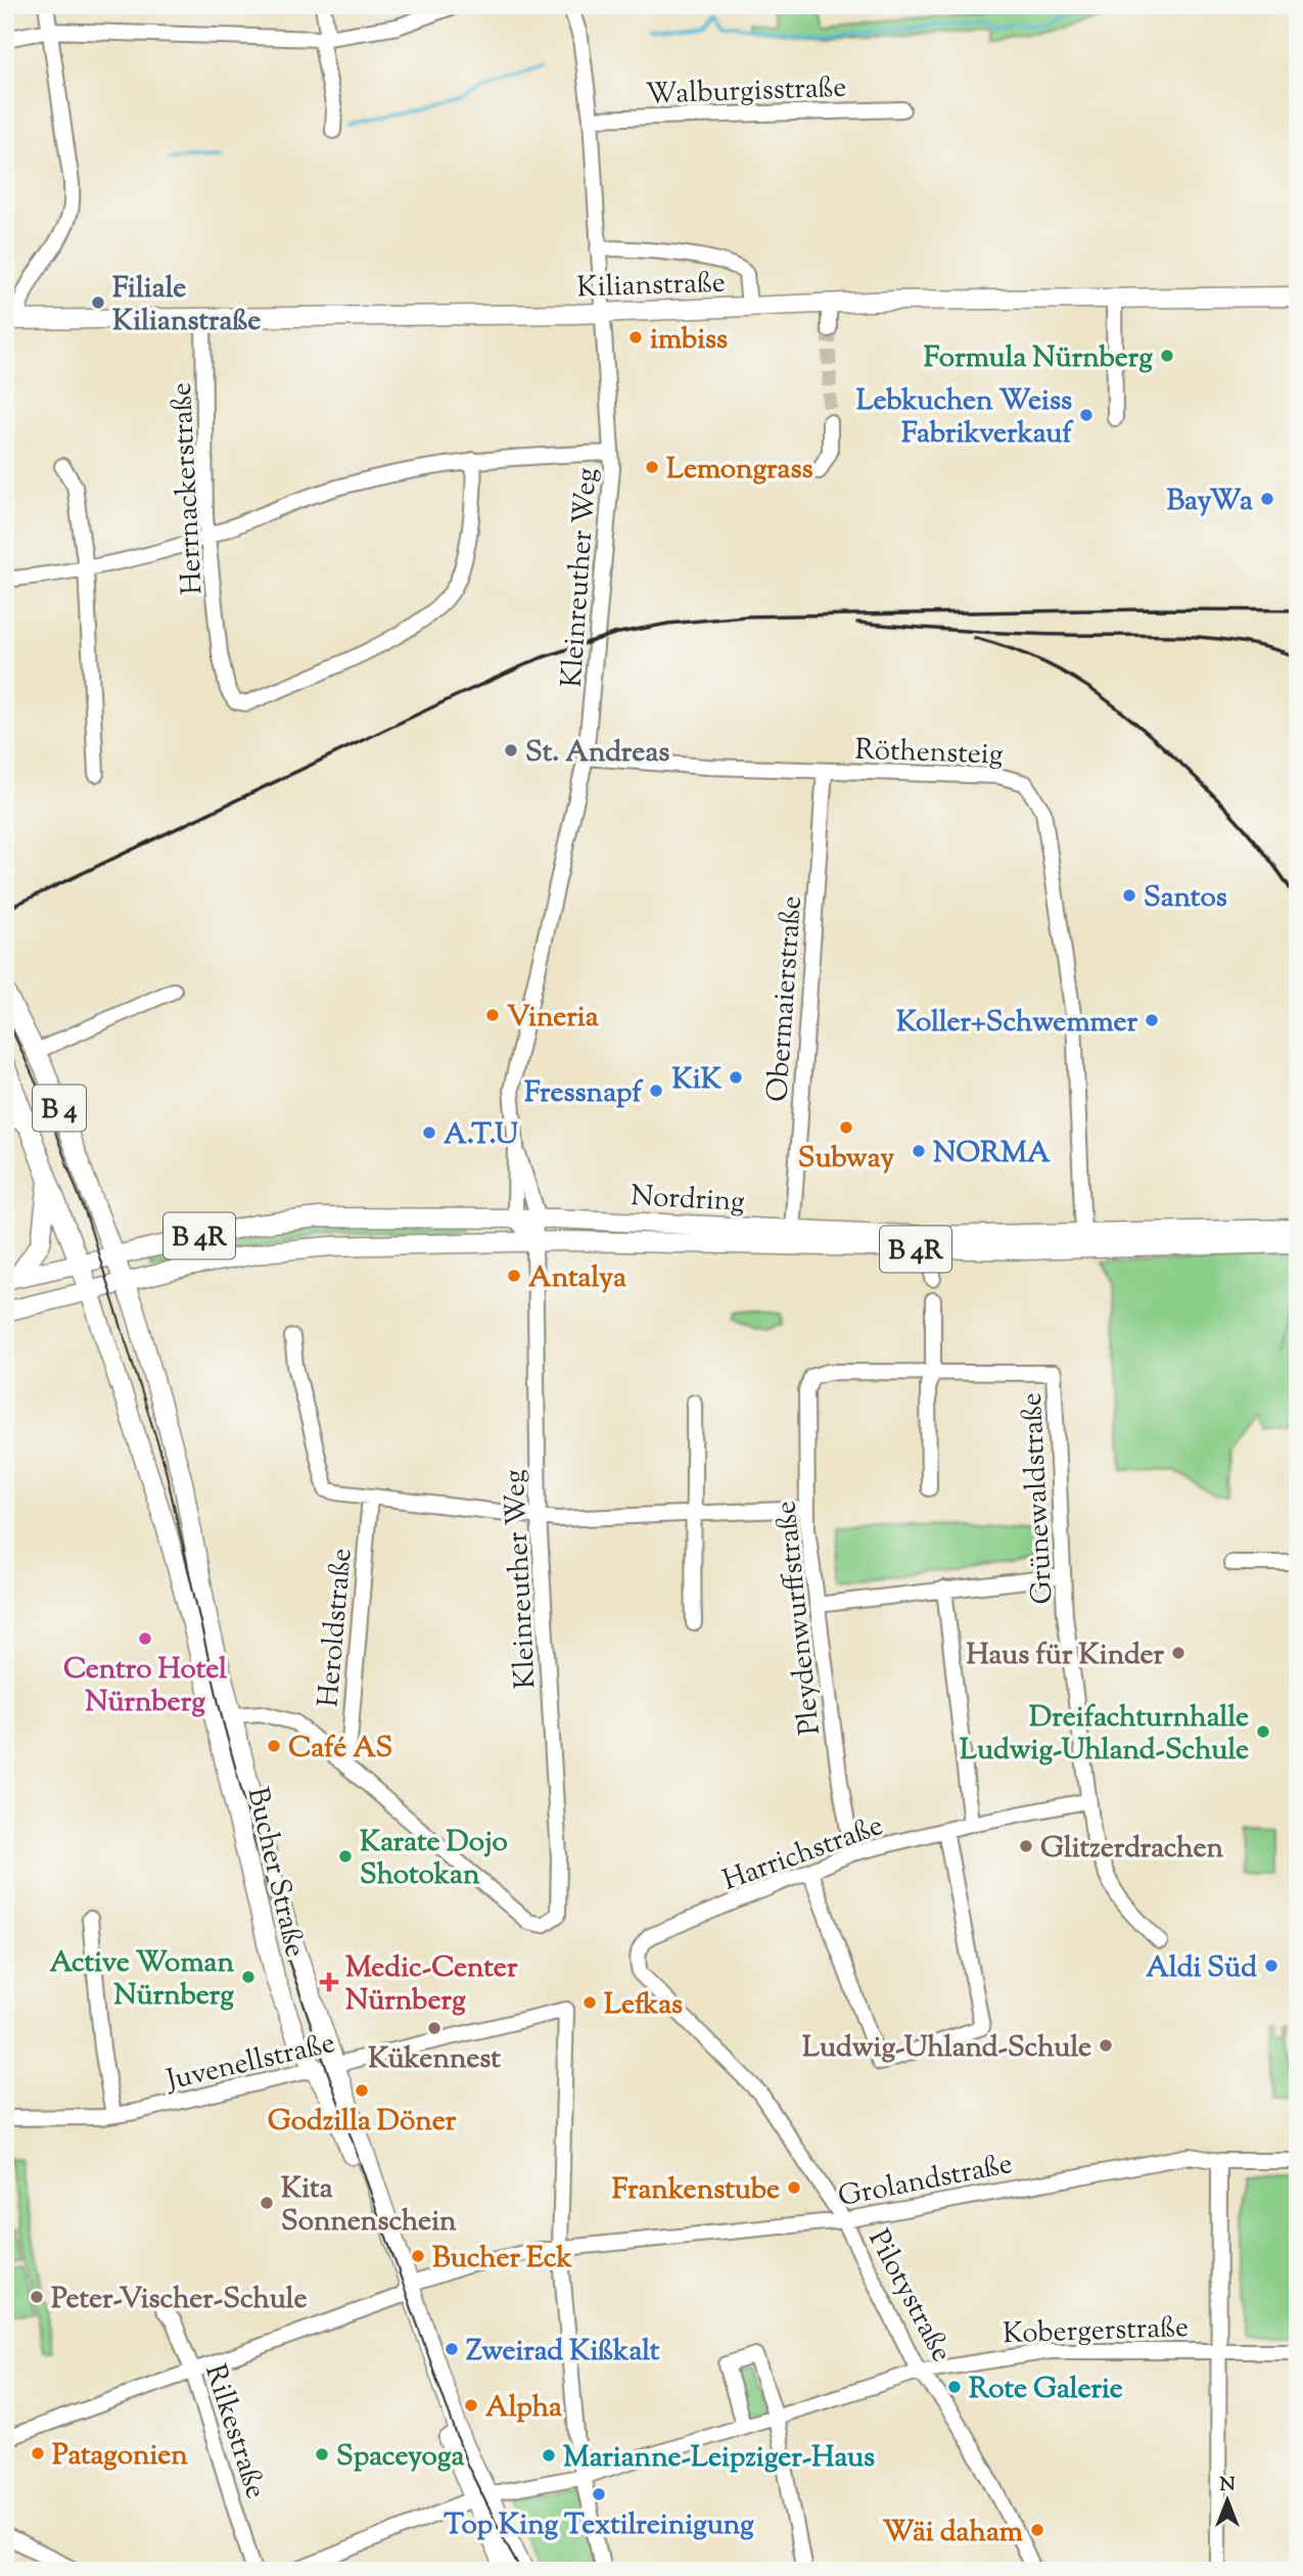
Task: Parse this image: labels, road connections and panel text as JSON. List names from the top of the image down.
{
  "streets": {
    "main road": [
      "Kilianstraße",
      "B 4",
      "Nordring",
      "B 4R",
      "Bucher Straße"
    ],
    "street": [
      "Walburgisstraße",
      "Herrnackerstraße",
      "Kleinreuther Weg",
      "Röthensteig",
      "Obermaierstraße",
      "Grünewaldstraße",
      "Pleydenwurffstraße",
      "Heroldstraße",
      "Harrichstraße",
      "Juvenellstraße",
      "Grolandstraße",
      "Pilotystraße",
      "Kobergerstraße",
      "Rilkestraße"
    ]
  },
  "crossings": [
    ["Walburgisstraße", "Kleinreuther Weg"],
    ["Kilianstraße", "Herrnackerstraße"],
    ["Kilianstraße", "Kleinreuther Weg"],
    ["Kleinreuther Weg", "Röthensteig"],
    ["Kleinreuther Weg", "Nordring"],
    ["Kleinreuther Weg", "Heroldstraße"],
    ["Röthensteig", "Obermaierstraße"],
    ["Röthensteig", "Nordring"],
    ["Obermaierstraße", "Nordring"],
    ["B 4", "Nordring"],
    ["B 4", "B 4R"],
    ["B 4", "Bucher Straße"],
    ["Nordring", "B 4R"],
    ["Nordring", "Bucher Straße"],
    ["B 4R", "Bucher Straße"],
    ["Grünewaldstraße", "Pleydenwurffstraße"],
    ["Grünewaldstraße", "Harrichstraße"],
    ["Pleydenwurffstraße", "Harrichstraße"],
    ["Harrichstraße", "Pilotystraße"],
    ["Bucher Straße", "Juvenellstraße"],
    ["Bucher Straße", "Grolandstraße"],
    ["Juvenellstraße", "Grolandstraße"],
    ["Grolandstraße", "Pilotystraße"],
    ["Grolandstraße", "Rilkestraße"],
    ["Pilotystraße", "Kobergerstraße"]
  ],
  "places": {
    "other": [
      "Filiale Kilianstraße",
      "imbiss",
      "Formula Nürnberg",
      "Lebkuchen Weiss Fabrikverkauf",
      "Lemongrass",
      "BayWa",
      "St. Andreas",
      "Santos",
      "Vineria",
      "Koller+Schwemmer",
      "KiK",
      "Fressnapf",
      "Subway",
      "A.T.U",
      "NORMA",
      "Antalya",
      "Centro Hotel Nürnberg",
      "Haus für Kinder",
      "Dreifachturnhalle Ludwig-Uhland-Schule",
      "Café AS",
      "Glitzerdrachen",
      "Karate Dojo Shotokan",
      "Aldi Süd",
      "Active Woman Nürnberg",
      "Lefkas",
      "Kükennest",
      "Ludwig-Uhland-Schule",
      "Godzilla Döner",
      "Frankenstube",
      "Kita Sonnenschein",
      "Bucher Eck",
      "Peter-Vischer-Schule",
      "Zweirad Kißkalt",
      "Rote Galerie",
      "Alpha",
      "Patagonien",
      "Spaceyoga",
      "Marianne-Leipziger-Haus",
      "Top King Textilreinigung",
      "Wäi daham"
    ],
    "health": ["Medic-Center Nürnberg"]
  },
  "north": "top"
}
